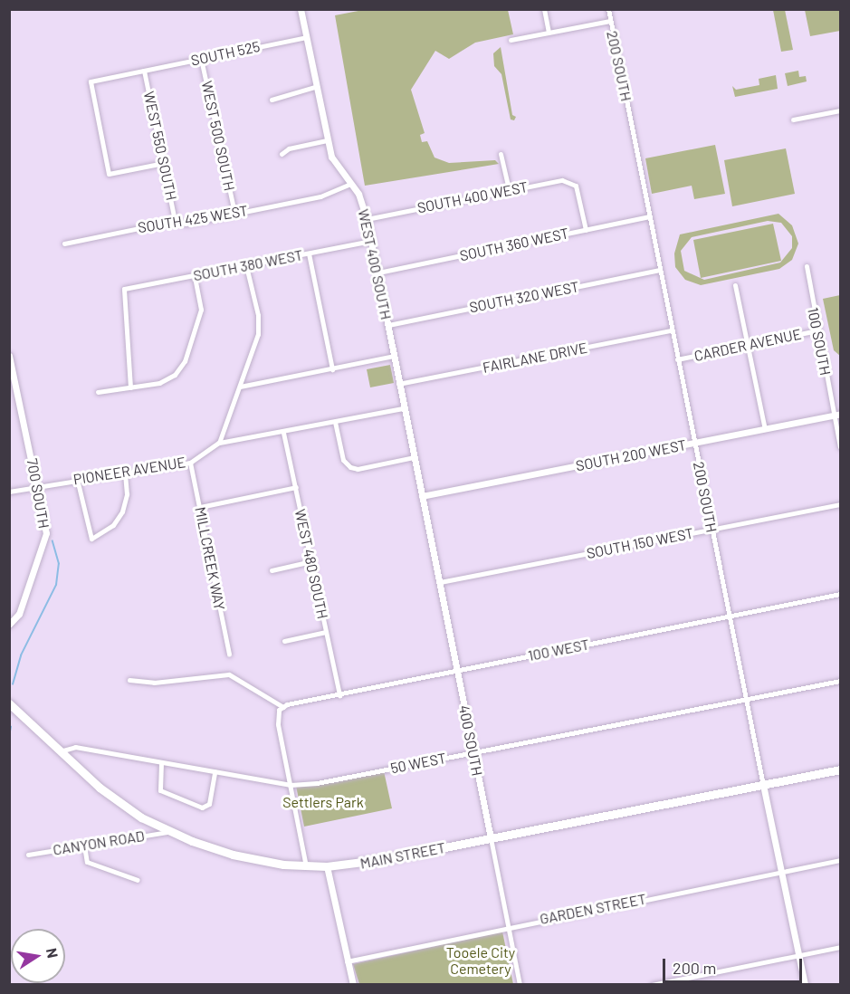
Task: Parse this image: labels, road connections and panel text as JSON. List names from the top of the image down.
{
  "streets": {
    "highway": ["MAIN STREET"],
    "street": [
      "SOUTH 525",
      "200 SOUTH",
      "WEST 500 SOUTH",
      "WEST 550 SOUTH",
      "SOUTH 400 WEST",
      "SOUTH 425 WEST",
      "SOUTH 360 WEST",
      "WEST 400 SOUTH",
      "SOUTH 380 WEST",
      "SOUTH 320 WEST",
      "100 SOUTH",
      "CARDER AVENUE",
      "FAIRLANE DRIVE",
      "SOUTH 200 WEST",
      "PIONEER AVENUE",
      "700 SOUTH",
      "SOUTH 150 WEST",
      "MILLCREEK WAY",
      "WEST 480 SOUTH",
      "100 WEST",
      "400 SOUTH",
      "50 WEST",
      "CANYON ROAD",
      "GARDEN STREET"
    ]
  },
  "crossings": [
    ["SOUTH 525", "WEST 500 SOUTH"],
    ["SOUTH 525", "WEST 550 SOUTH"],
    ["SOUTH 525", "WEST 400 SOUTH"],
    ["200 SOUTH", "SOUTH 360 WEST"],
    ["200 SOUTH", "SOUTH 320 WEST"],
    ["200 SOUTH", "CARDER AVENUE"],
    ["200 SOUTH", "FAIRLANE DRIVE"],
    ["200 SOUTH", "SOUTH 200 WEST"],
    ["200 SOUTH", "SOUTH 150 WEST"],
    ["200 SOUTH", "100 WEST"],
    ["200 SOUTH", "50 WEST"],
    ["200 SOUTH", "MAIN STREET"],
    ["200 SOUTH", "GARDEN STREET"],
    ["WEST 500 SOUTH", "SOUTH 425 WEST"],
    ["WEST 550 SOUTH", "SOUTH 425 WEST"],
    ["SOUTH 400 WEST", "SOUTH 360 WEST"],
    ["SOUTH 400 WEST", "WEST 400 SOUTH"],
    ["SOUTH 425 WEST", "WEST 400 SOUTH"],
    ["SOUTH 360 WEST", "WEST 400 SOUTH"],
    ["WEST 400 SOUTH", "SOUTH 380 WEST"],
    ["WEST 400 SOUTH", "SOUTH 320 WEST"],
    ["WEST 400 SOUTH", "FAIRLANE DRIVE"],
    ["WEST 400 SOUTH", "SOUTH 200 WEST"],
    ["WEST 400 SOUTH", "PIONEER AVENUE"],
    ["WEST 400 SOUTH", "400 SOUTH"],
    ["100 SOUTH", "CARDER AVENUE"],
    ["100 SOUTH", "SOUTH 200 WEST"],
    ["SOUTH 200 WEST", "400 SOUTH"],
    ["PIONEER AVENUE", "700 SOUTH"],
    ["PIONEER AVENUE", "MILLCREEK WAY"],
    ["PIONEER AVENUE", "WEST 480 SOUTH"],
    ["SOUTH 150 WEST", "400 SOUTH"],
    ["WEST 480 SOUTH", "100 WEST"],
    ["100 WEST", "400 SOUTH"],
    ["400 SOUTH", "50 WEST"],
    ["400 SOUTH", "MAIN STREET"],
    ["400 SOUTH", "GARDEN STREET"],
    ["50 WEST", "MAIN STREET"],
    ["CANYON ROAD", "MAIN STREET"]
  ],
  "parks": ["Settlers Park", "Tooele City Cemetery"],
  "scale_bar": "200 m",
  "north": "right"
}
